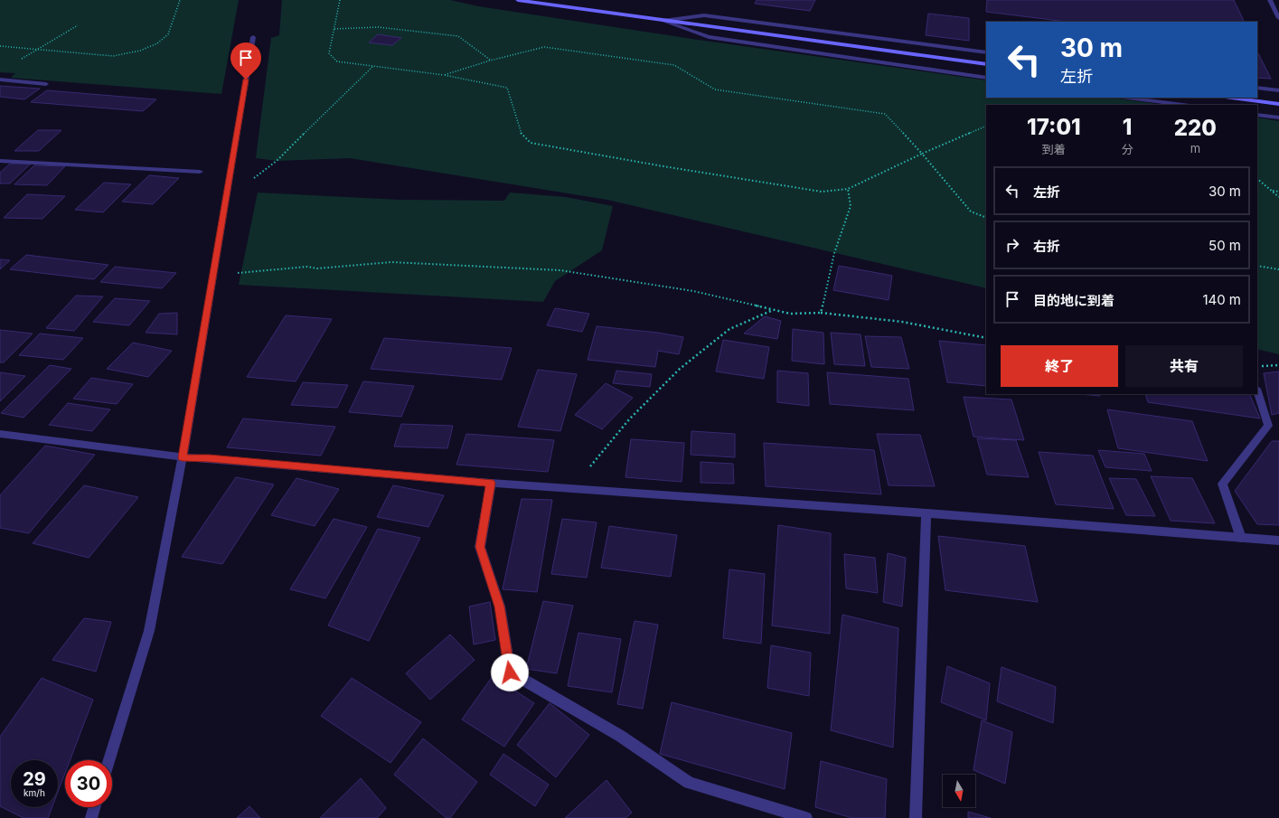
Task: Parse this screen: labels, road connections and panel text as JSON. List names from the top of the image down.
{
  "north": "bottom",
  "page": {
    "turn": ["30 m", "左折"],
    "eta": [
      "17:01",
      "到着",
      "1",
      "分",
      "220",
      "m"
    ],
    "list": [
      {
        "name": "左折",
        "value": "30 m"
      },
      {
        "name": "右折",
        "value": "50 m"
      },
      {
        "name": "目的地に到着",
        "value": "140 m"
      }
    ],
    "buttons": ["終了", "共有"],
    "speed": "29 km/h",
    "limit": "30"
  }
}
